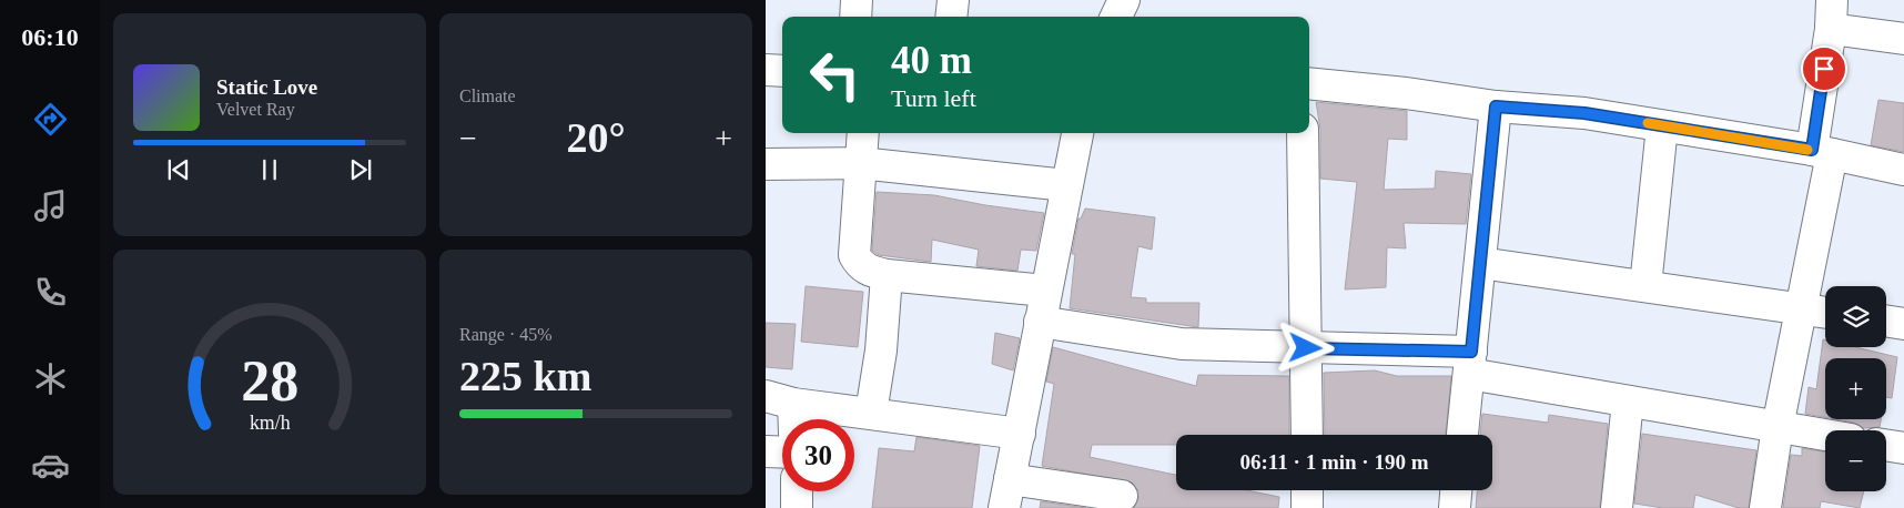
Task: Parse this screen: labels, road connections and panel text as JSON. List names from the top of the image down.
{
  "page": {
    "tabs": "06:10",
    "tile": [
      "Climate",
      ["Range · 45%", "225 km"]
    ],
    "turn": ["40 m", "Turn left"],
    "song": ["Static Love", "Velvet Ray"],
    "heat": ["−", "20°", "+"],
    "map_buttons": ["+", "−"],
    "limit": "30",
    "trip": "06:11 · 1 min · 190 m",
    "gauge": ["28", "km/h"]
  }
}
